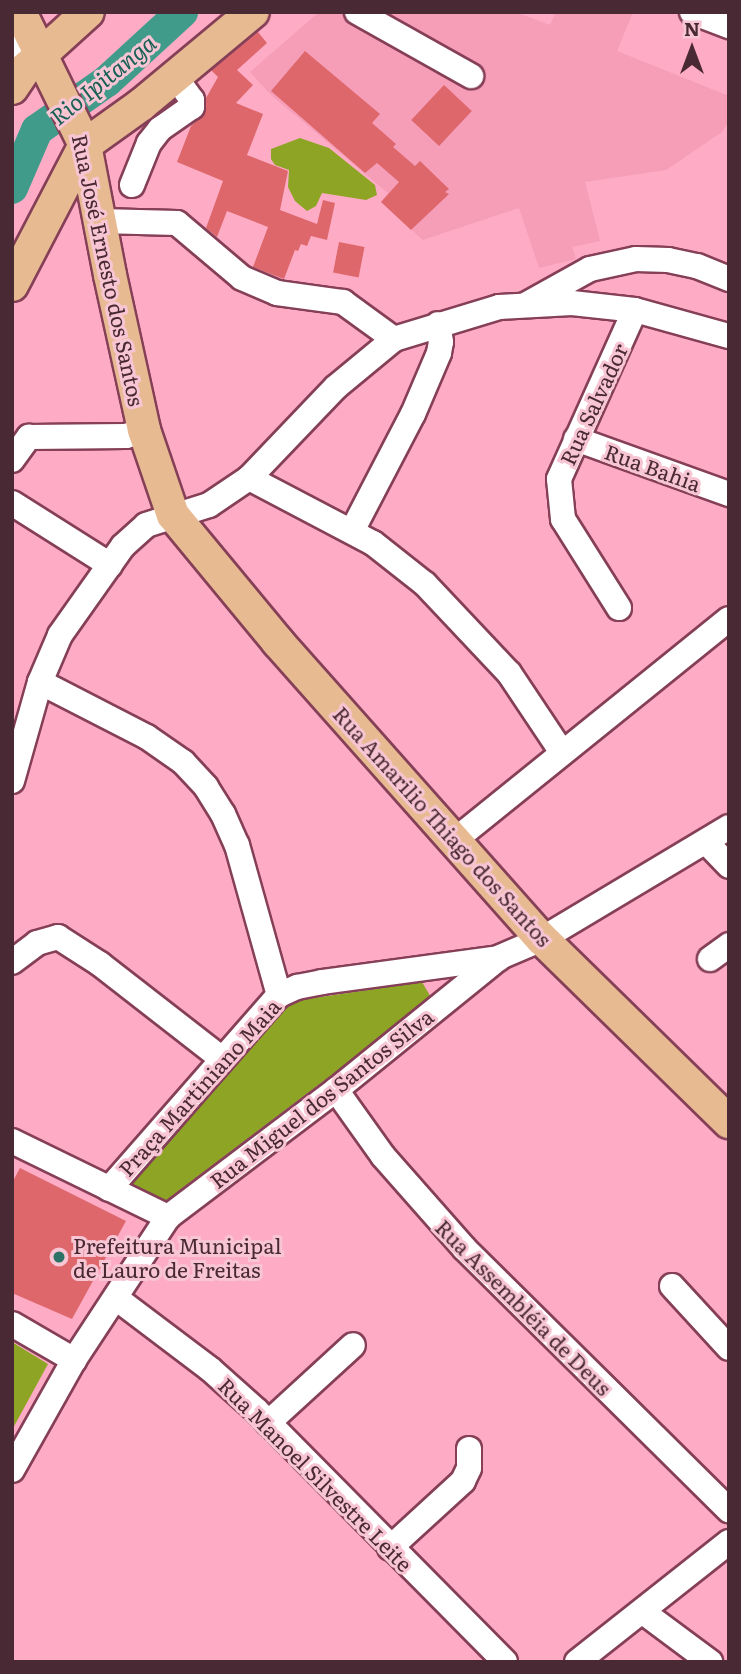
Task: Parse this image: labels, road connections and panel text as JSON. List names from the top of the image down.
{
  "streets": {
    "main road": ["Rua José Ernesto dos Santos", "Rua Amarilio Thiago dos Santos"],
    "street": [
      "Rua Salvador",
      "Rua Bahia",
      "Praça Martiniano Maia",
      "Rua Miguel dos Santos Silva",
      "Rua Assembléia de Deus",
      "Rua Manoel Silvestre Leite"
    ]
  },
  "crossings": [
    ["Rua José Ernesto dos Santos", "Rua Amarilio Thiago dos Santos"],
    ["Rua Salvador", "Rua Bahia"],
    ["Rua Amarilio Thiago dos Santos", "Rua Miguel dos Santos Silva"],
    ["Praça Martiniano Maia", "Rua Miguel dos Santos Silva"],
    ["Rua Miguel dos Santos Silva", "Rua Assembléia de Deus"],
    ["Rua Miguel dos Santos Silva", "Rua Manoel Silvestre Leite"]
  ],
  "water": ["Rio Ipitanga"],
  "places": ["Prefeitura Municipal de Lauro de Freitas"],
  "north": "top"
}
